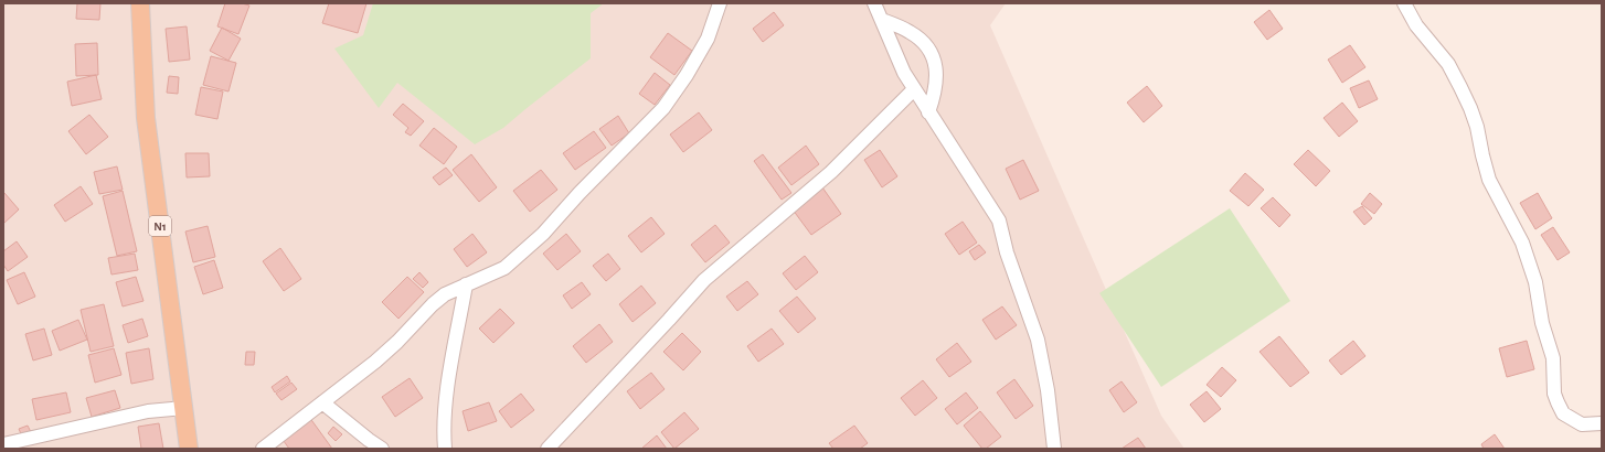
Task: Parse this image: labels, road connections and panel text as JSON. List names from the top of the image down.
{
  "streets": {
    "main road": ["N1"]
  }
}
